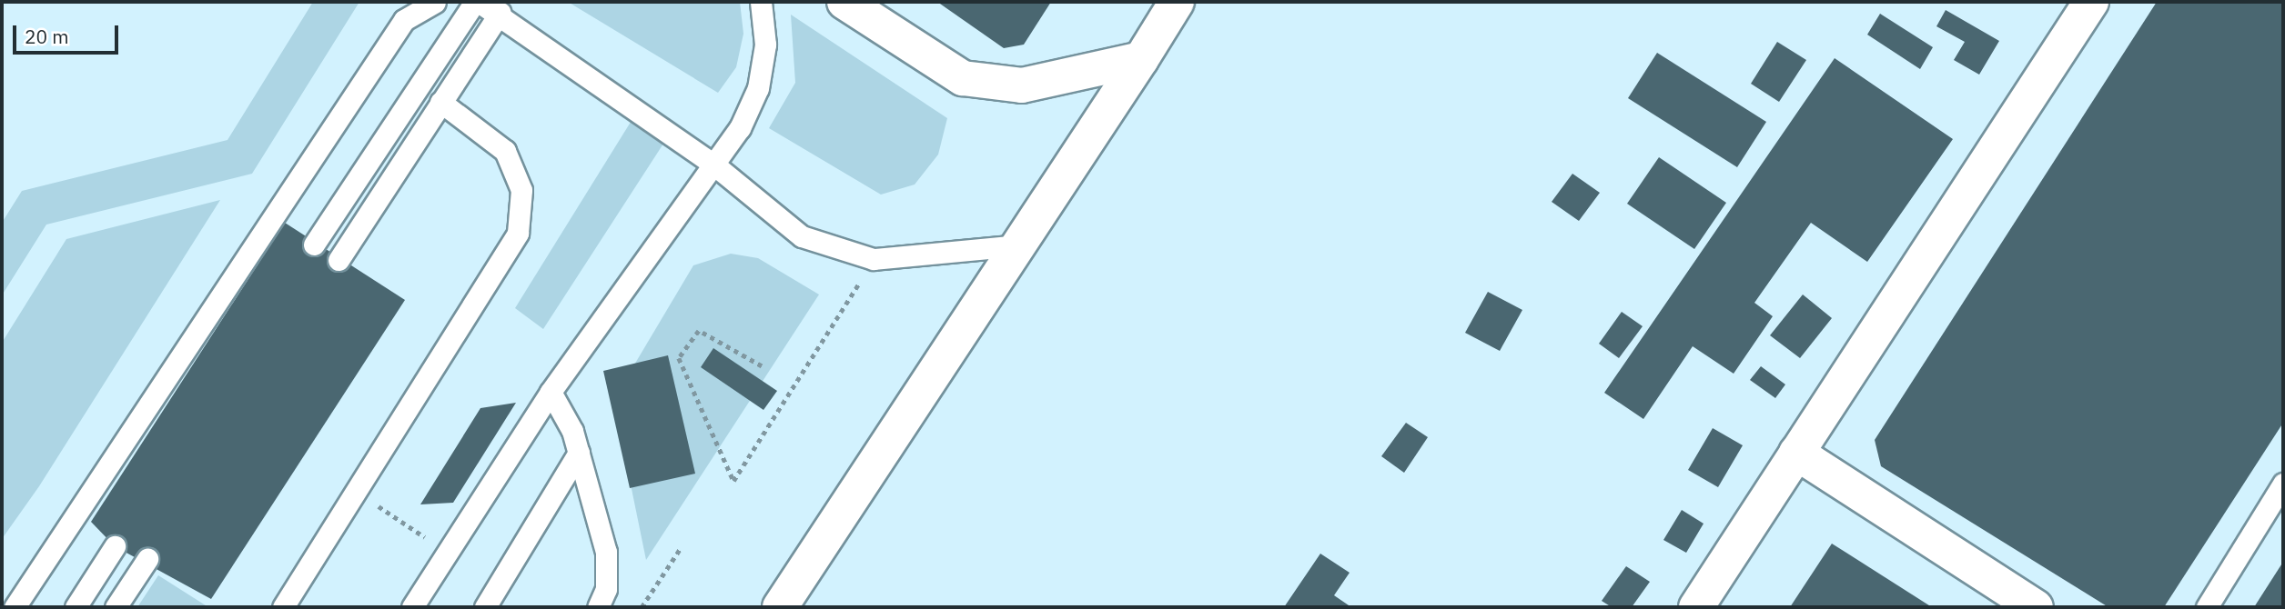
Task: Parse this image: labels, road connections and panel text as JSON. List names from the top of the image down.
{
  "scale_bar": "20 m"
}
